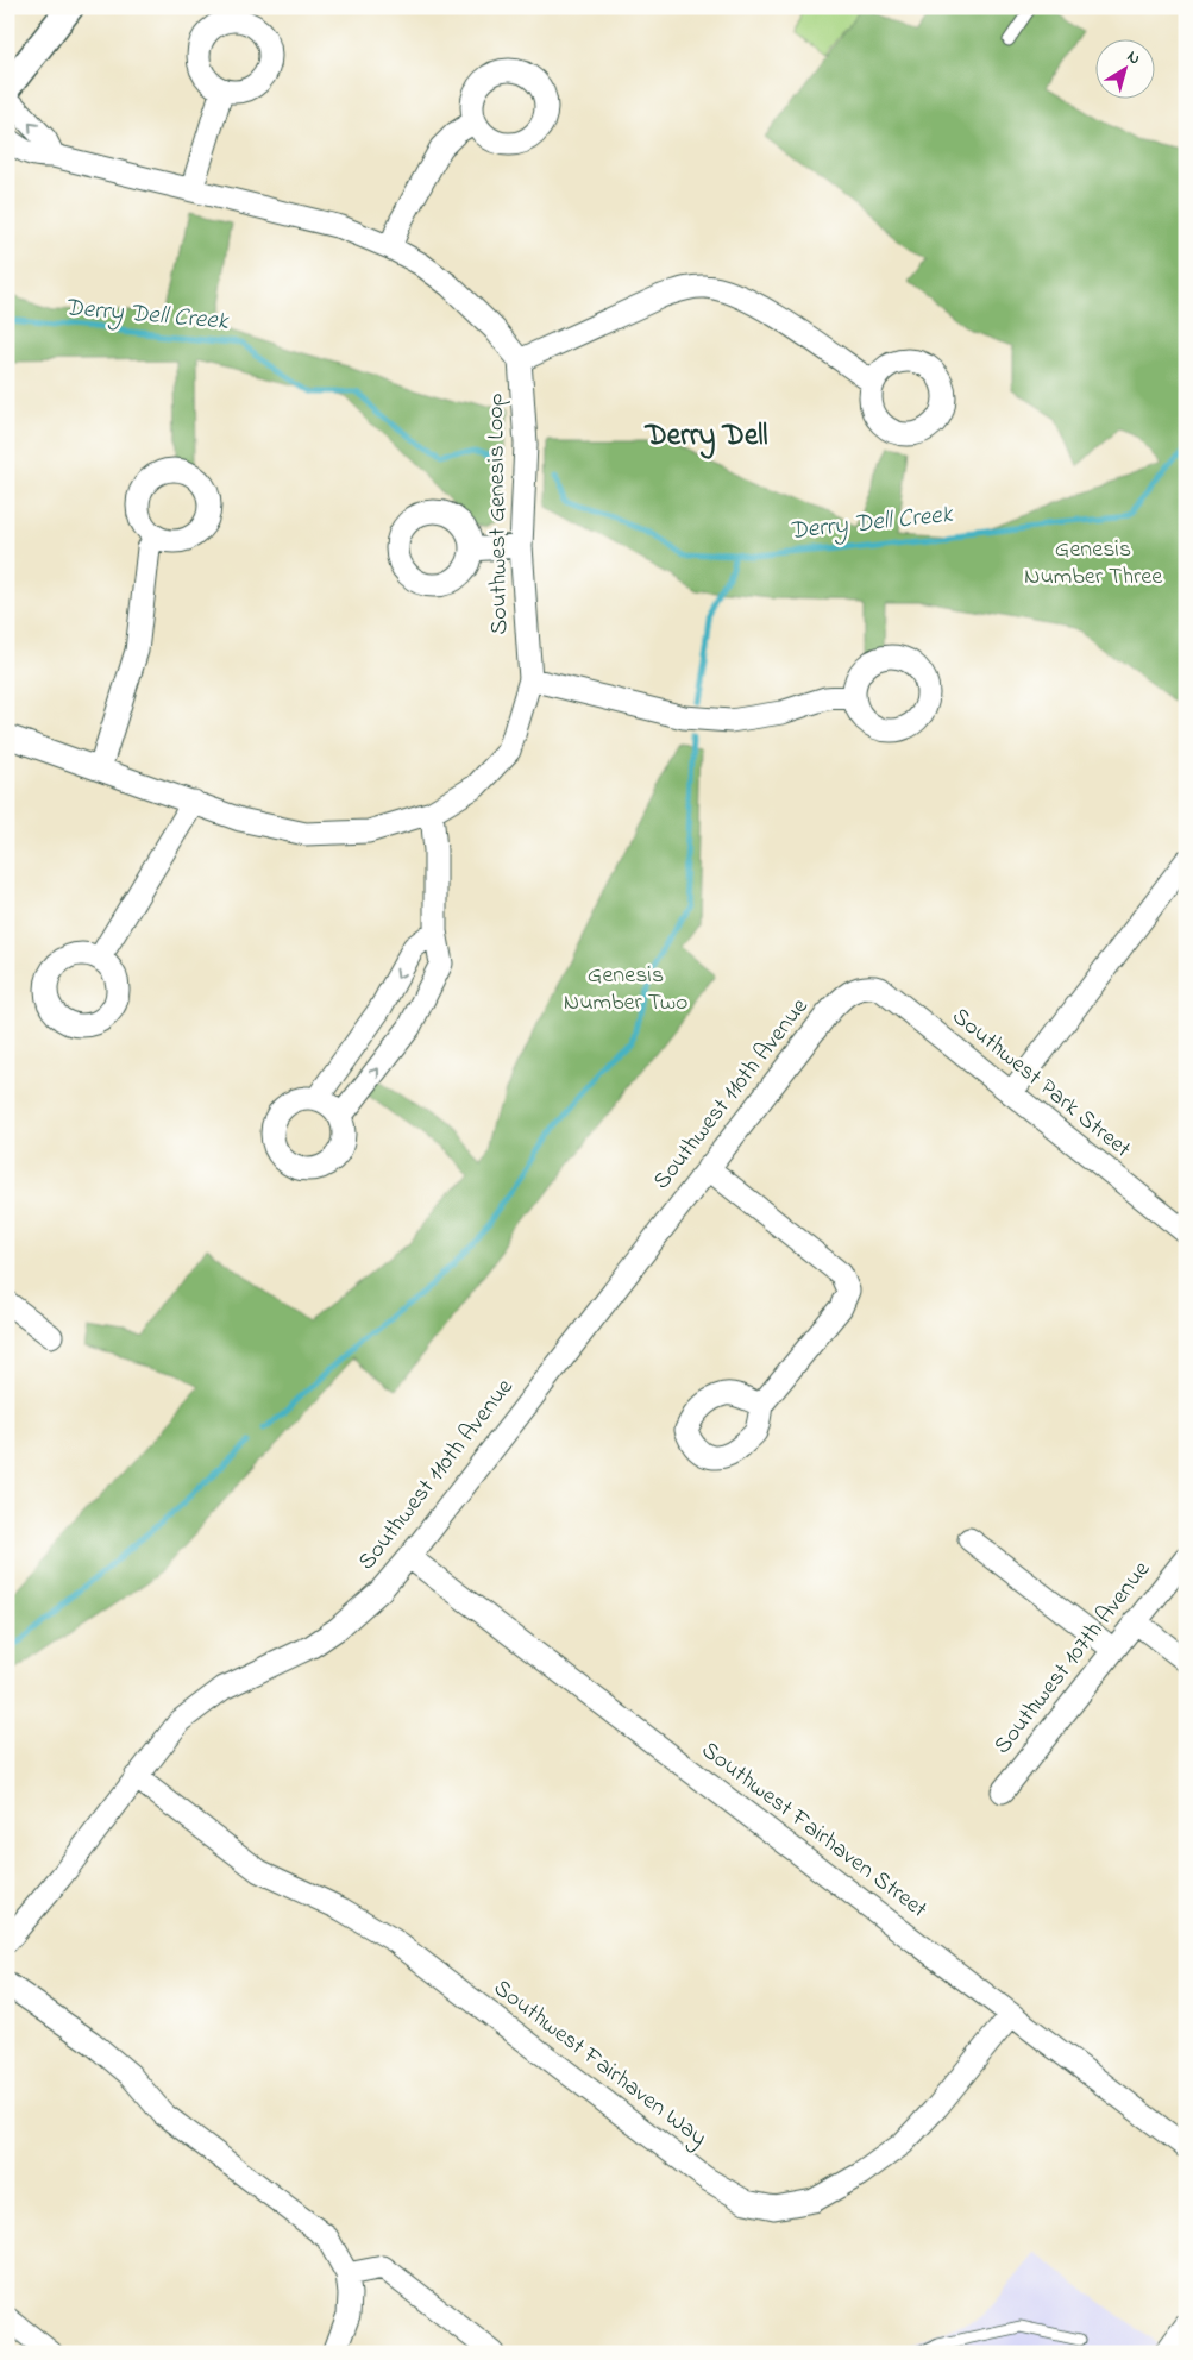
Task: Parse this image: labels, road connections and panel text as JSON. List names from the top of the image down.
{
  "streets": {
    "street": [
      "Southwest Genesis Loop",
      "Southwest Park Street",
      "Southwest 110th Avenue",
      "Southwest 107th Avenue",
      "Southwest Fairhaven Street",
      "Southwest Fairhaven Way"
    ]
  },
  "crossings": [
    ["Southwest Park Street", "Southwest 110th Avenue"],
    ["Southwest 110th Avenue", "Southwest Fairhaven Street"],
    ["Southwest 110th Avenue", "Southwest Fairhaven Way"],
    ["Southwest Fairhaven Street", "Southwest Fairhaven Way"]
  ],
  "districts": ["Derry Dell"],
  "water": ["Derry Dell Creek"],
  "parks": ["Genesis Number Three", "Genesis Number Two"],
  "north": "top right"
}
